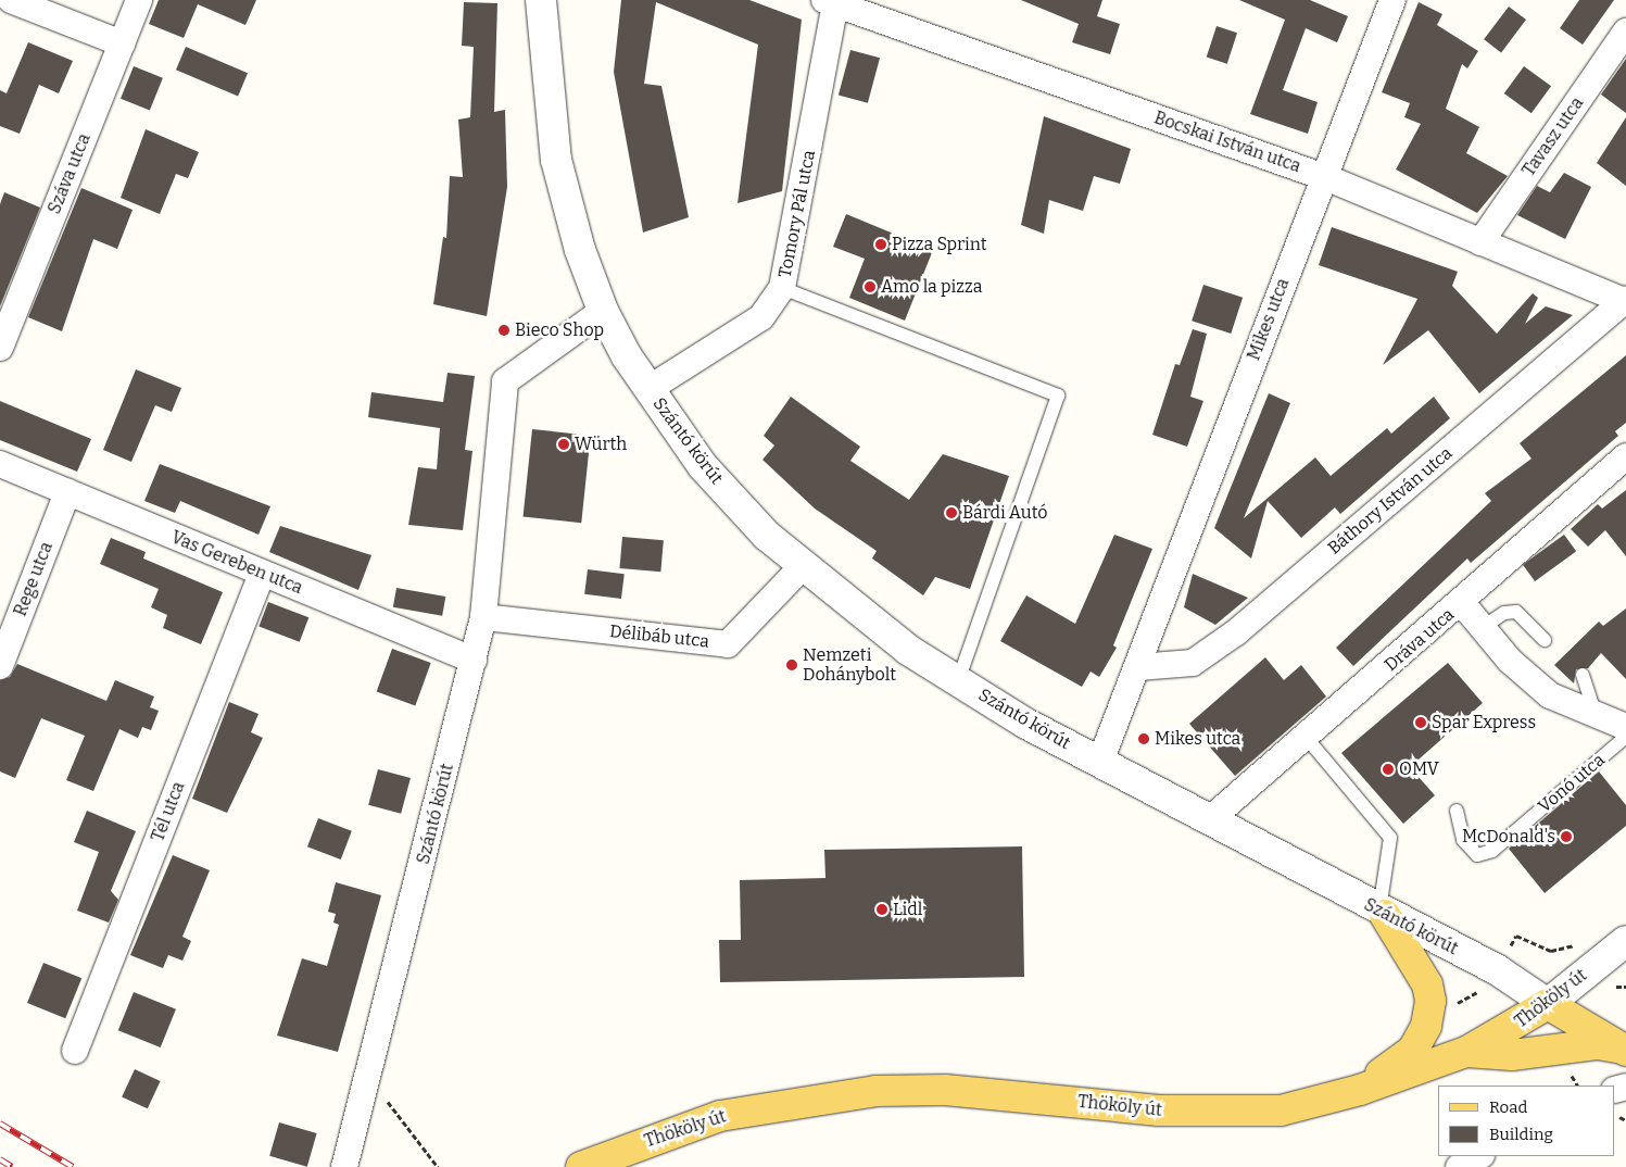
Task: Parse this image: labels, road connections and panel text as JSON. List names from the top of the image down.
{
  "streets": {
    "main road": ["Thököly út"],
    "street": [
      "Tavasz utca",
      "Bocskai István utca",
      "Száva utca",
      "Tomory Pál utca",
      "Mikes utca",
      "Szántó körút",
      "Báthory István utca",
      "Vas Gereben utca",
      "Rege utca",
      "Délibáb utca",
      "Dráva utca",
      "Tél utca"
    ],
    "lane": ["Vonó utca"]
  },
  "crossings": [
    ["Tavasz utca", "Bocskai István utca"],
    ["Bocskai István utca", "Tomory Pál utca"],
    ["Bocskai István utca", "Mikes utca"],
    ["Bocskai István utca", "Báthory István utca"],
    ["Tomory Pál utca", "Szántó körút"],
    ["Mikes utca", "Szántó körút"],
    ["Mikes utca", "Báthory István utca"],
    ["Szántó körút", "Vas Gereben utca"],
    ["Szántó körút", "Délibáb utca"],
    ["Szántó körút", "Dráva utca"],
    ["Szántó körút", "Thököly út"],
    ["Vas Gereben utca", "Rege utca"],
    ["Vas Gereben utca", "Tél utca"]
  ],
  "places": [
    "Pizza Sprint",
    "Amo la pizza",
    "Bieco Shop",
    "Würth",
    "Bárdi Autó",
    "Nemzeti Dohánybolt",
    "Spar Express",
    "Mikes utca",
    "OMV",
    "McDonald's",
    "Lidl"
  ],
  "legend": ["Road", "Building"]
}
